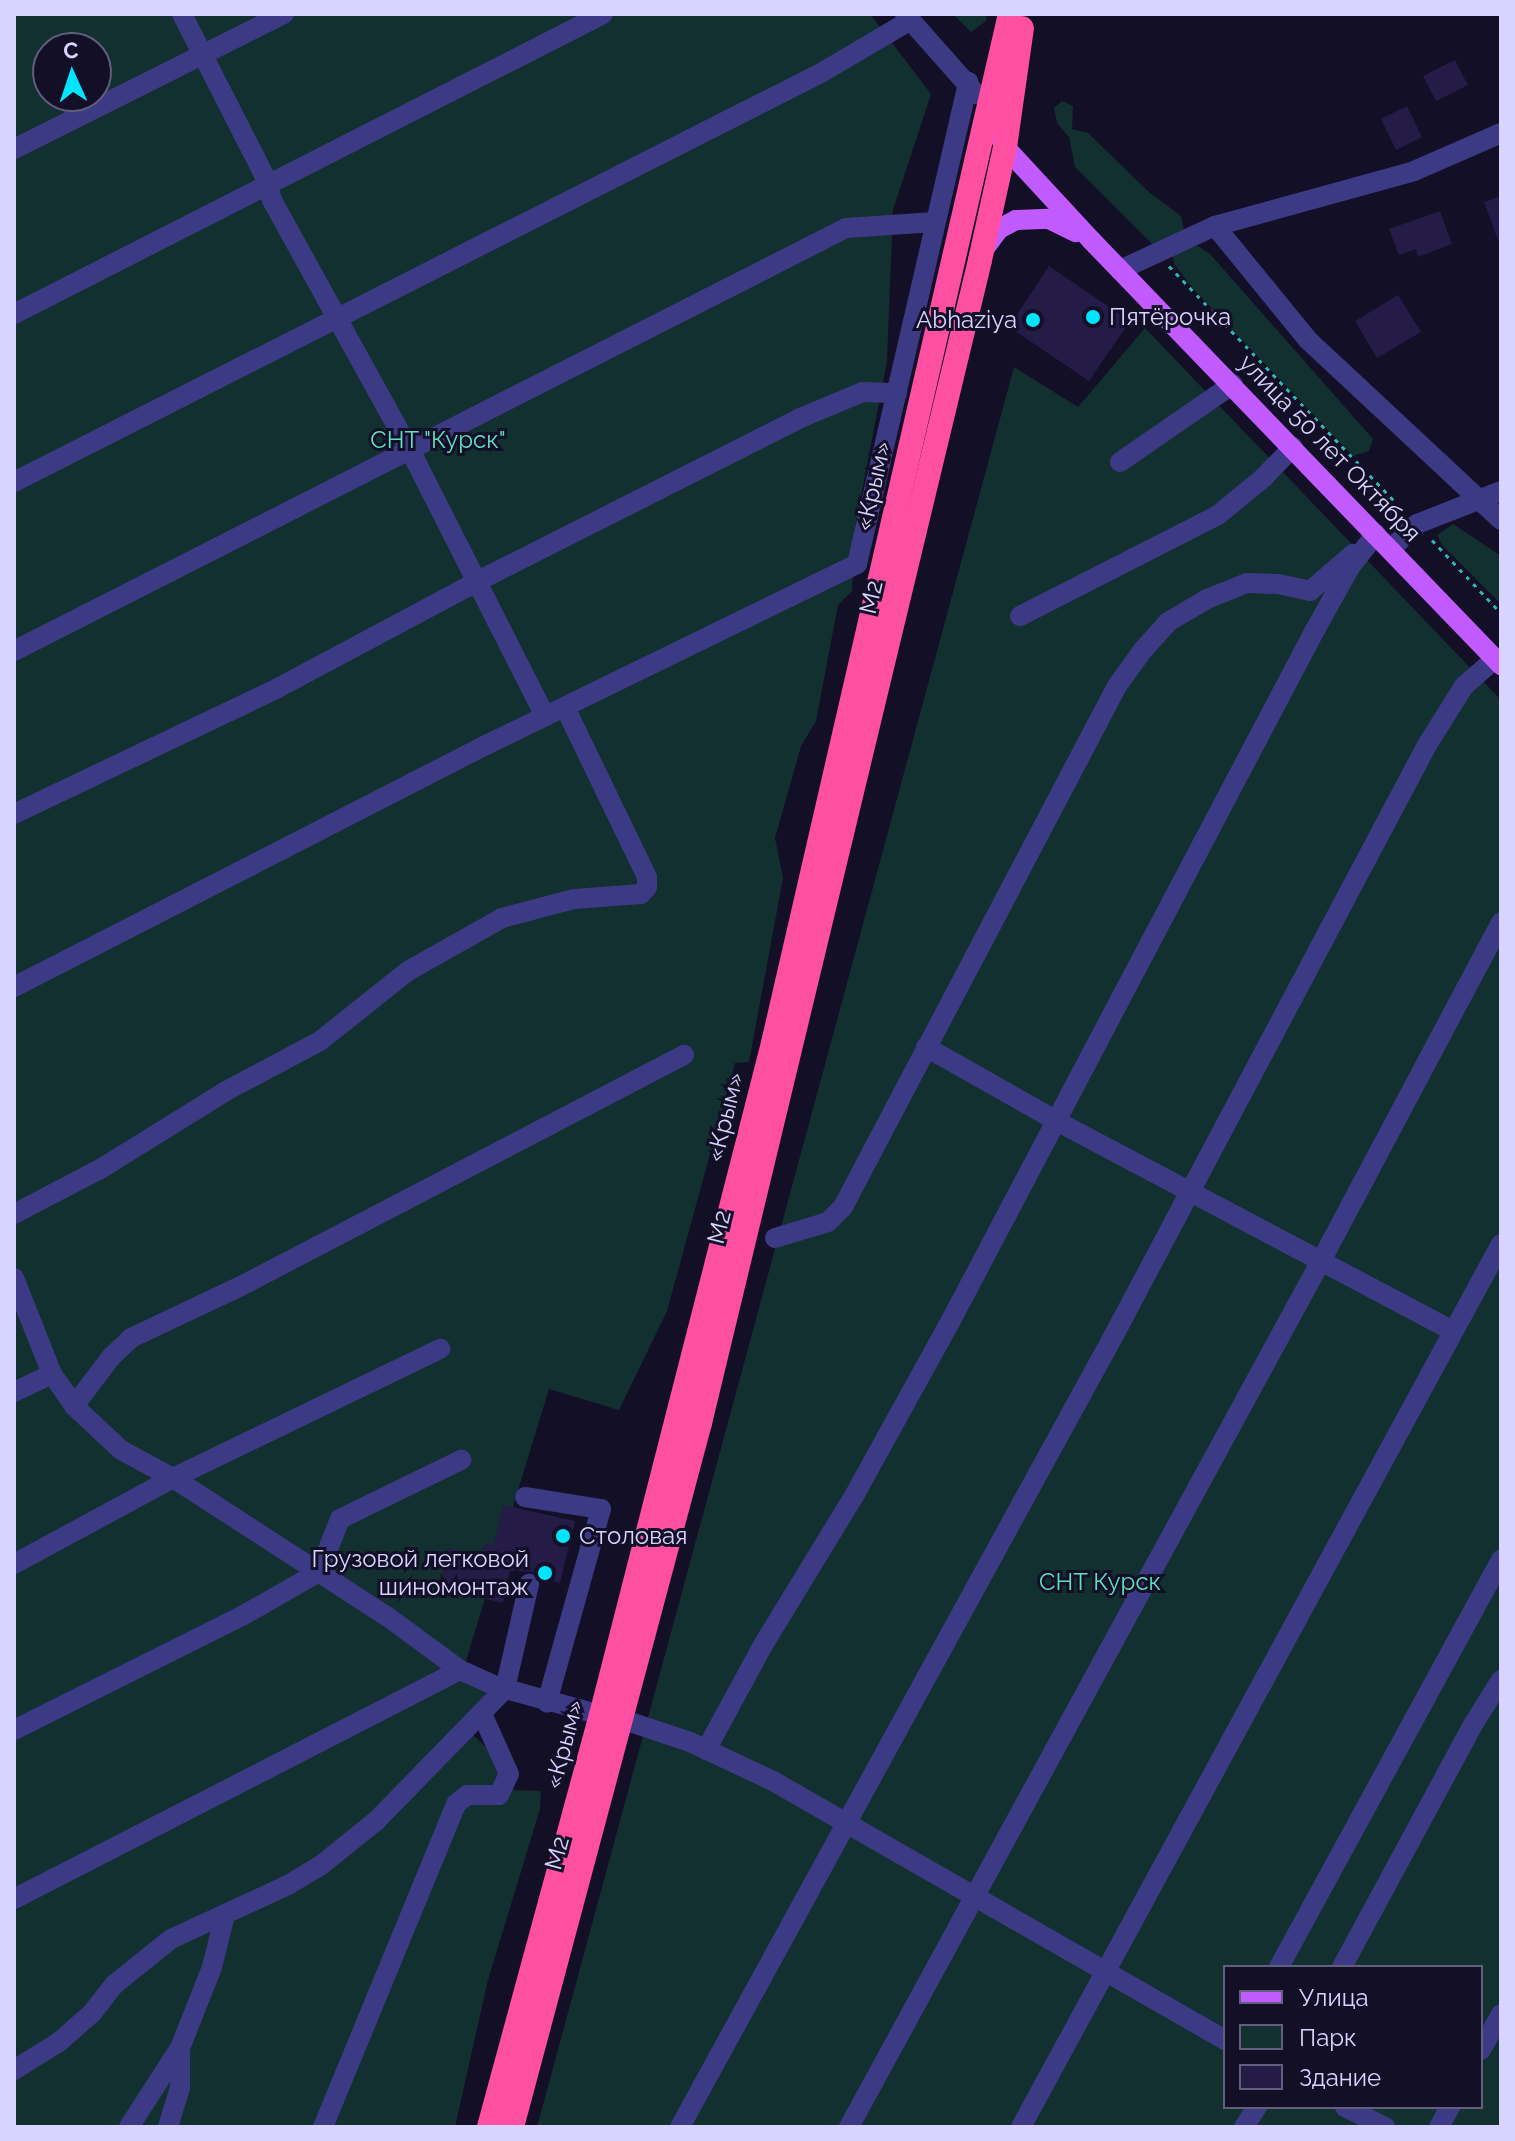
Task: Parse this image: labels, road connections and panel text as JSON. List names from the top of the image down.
{
  "streets": {
    "highway": ["«Крым»", "М2"],
    "main road": ["улица 50 лет Октября"]
  },
  "crossings": [
    ["улица 50 лет Октября", "«Крым»"],
    ["улица 50 лет Октября", "М2"],
    ["«Крым»", "М2"]
  ],
  "parks": ["СНТ \"Курск\"", "СНТ Курск"],
  "places": [
    "Пятёрочка",
    "Abhaziya",
    "Столовая",
    "Грузовой легковой шиномонтаж"
  ],
  "legend": ["Улица", "Парк", "Здание"],
  "north": "top"
}
